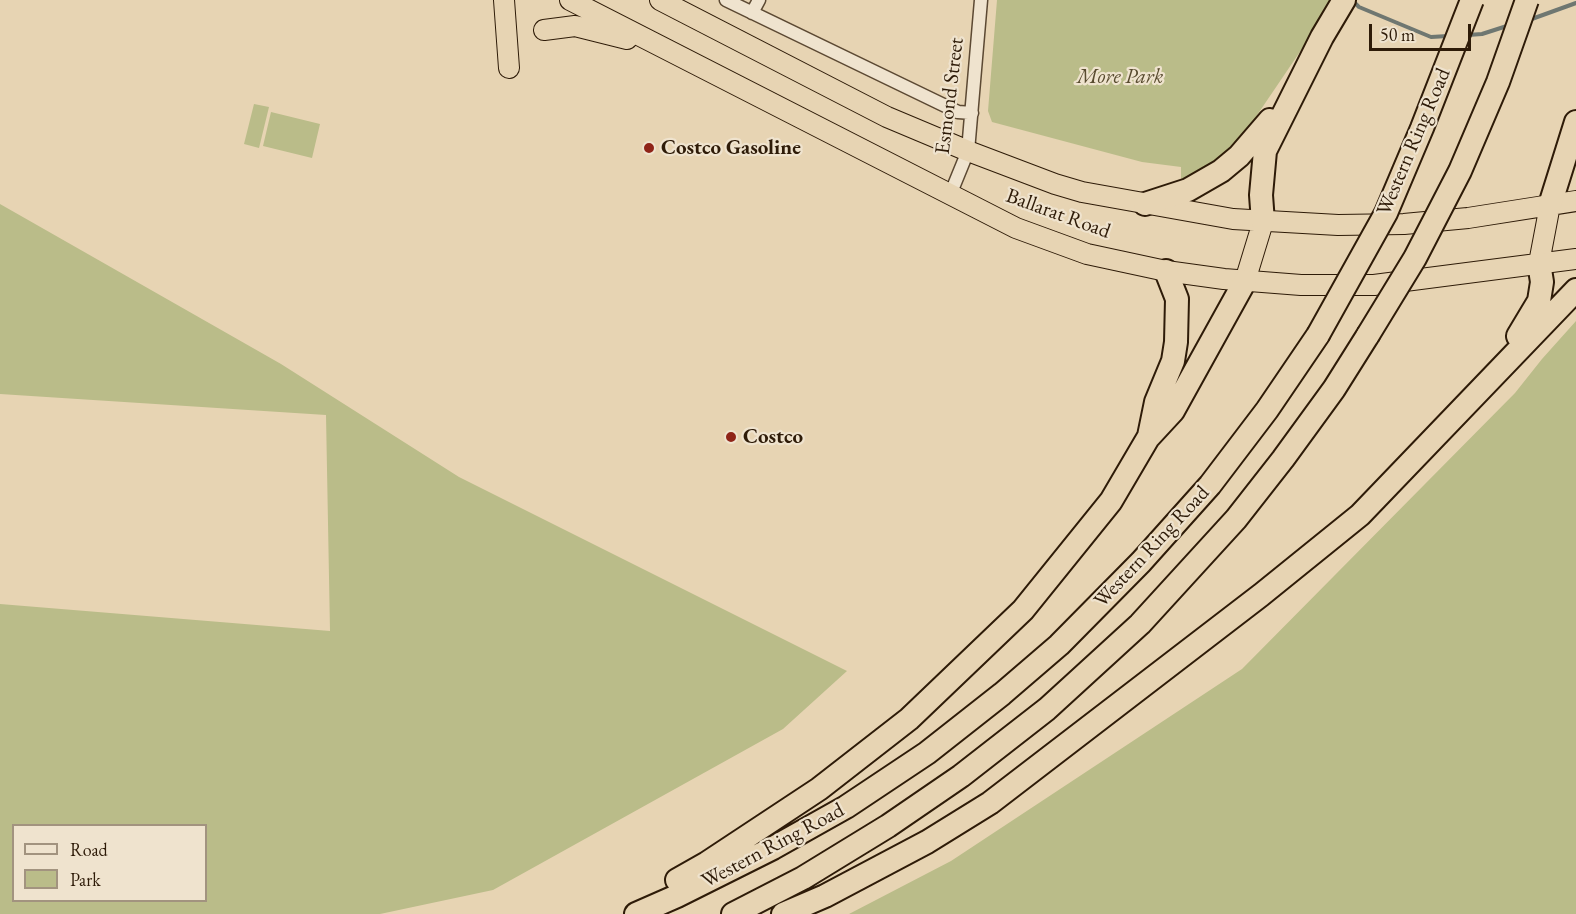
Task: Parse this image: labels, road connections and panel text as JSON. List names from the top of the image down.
{
  "streets": {
    "highway": ["Western Ring Road", "Ballarat Road"],
    "street": ["Esmond Street"]
  },
  "crossings": [
    ["Esmond Street", "Ballarat Road"]
  ],
  "parks": ["More Park"],
  "places": ["Costco Gasoline", "Costco"],
  "legend": ["Road", "Park"],
  "scale_bar": "50 m"
}
